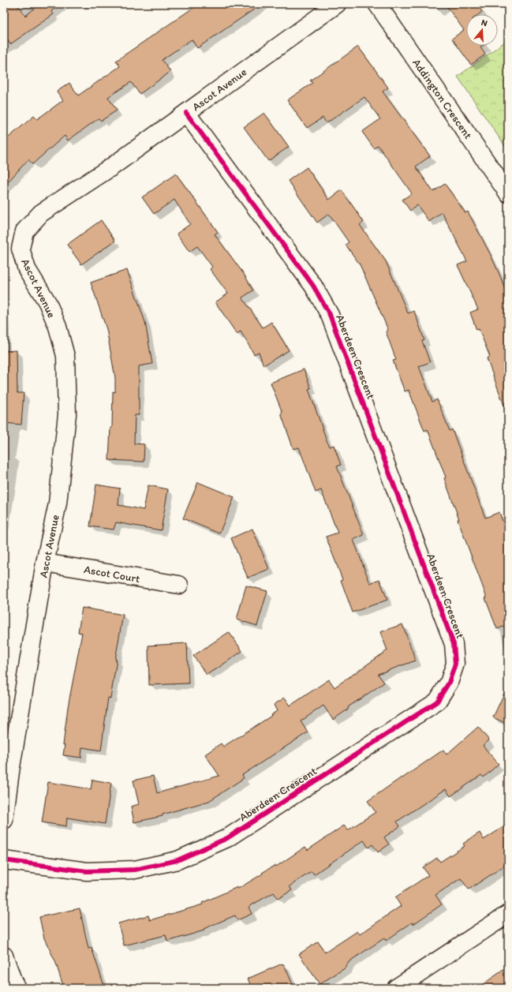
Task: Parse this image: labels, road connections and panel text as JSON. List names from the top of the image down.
{
  "streets": {
    "street": [
      "Ascot Avenue",
      "Addington Crescent",
      "Aberdeen Crescent",
      "Ascot Court"
    ]
  },
  "crossings": [
    ["Ascot Avenue", "Aberdeen Crescent"],
    ["Ascot Avenue", "Ascot Court"]
  ],
  "north": "top"
}
